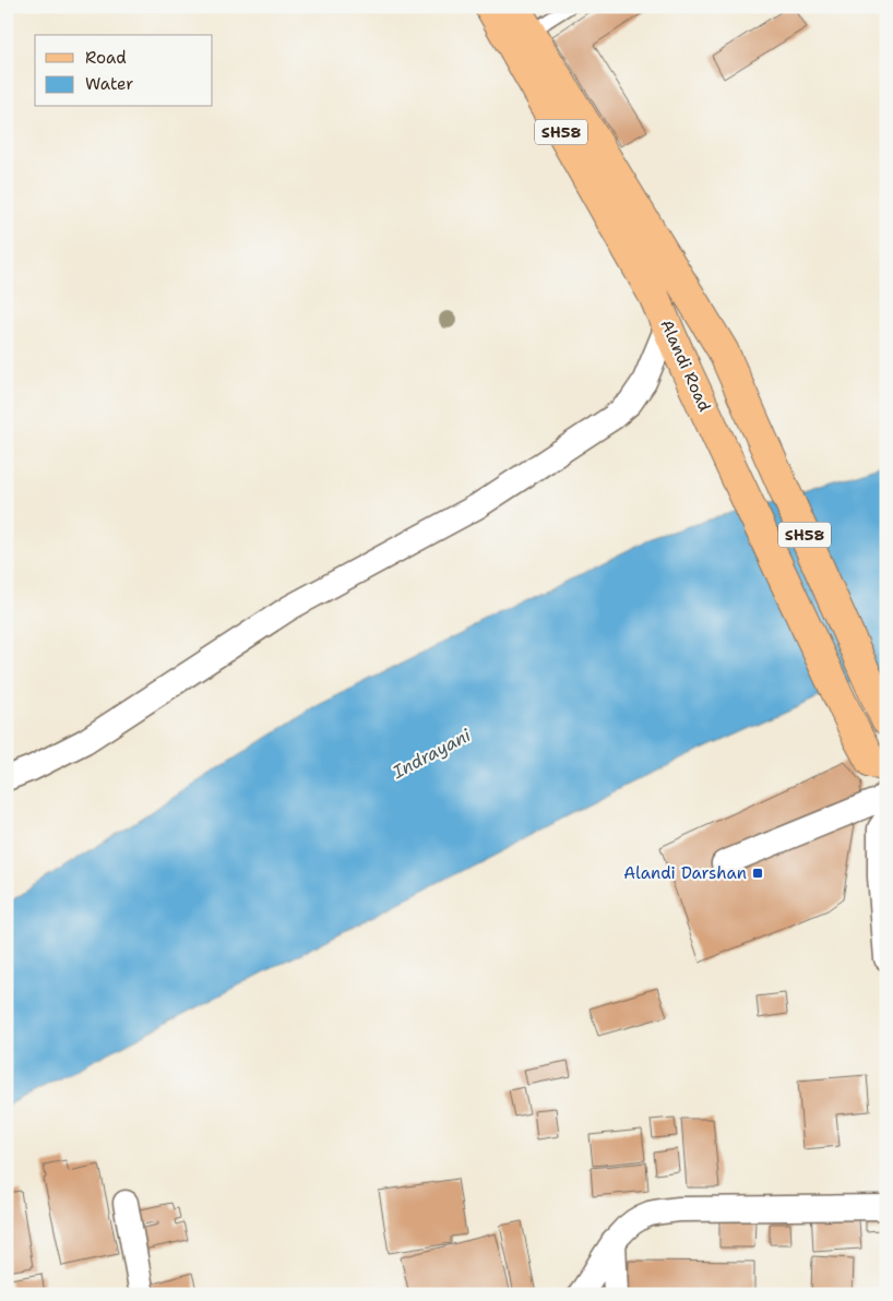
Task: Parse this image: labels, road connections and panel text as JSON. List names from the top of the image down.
{
  "streets": {
    "main road": ["SH58", "Alandi Road"]
  },
  "water": ["Indrayani"],
  "places": {
    "transit": ["Alandi Darshan"]
  },
  "legend": ["Road", "Water"]
}
